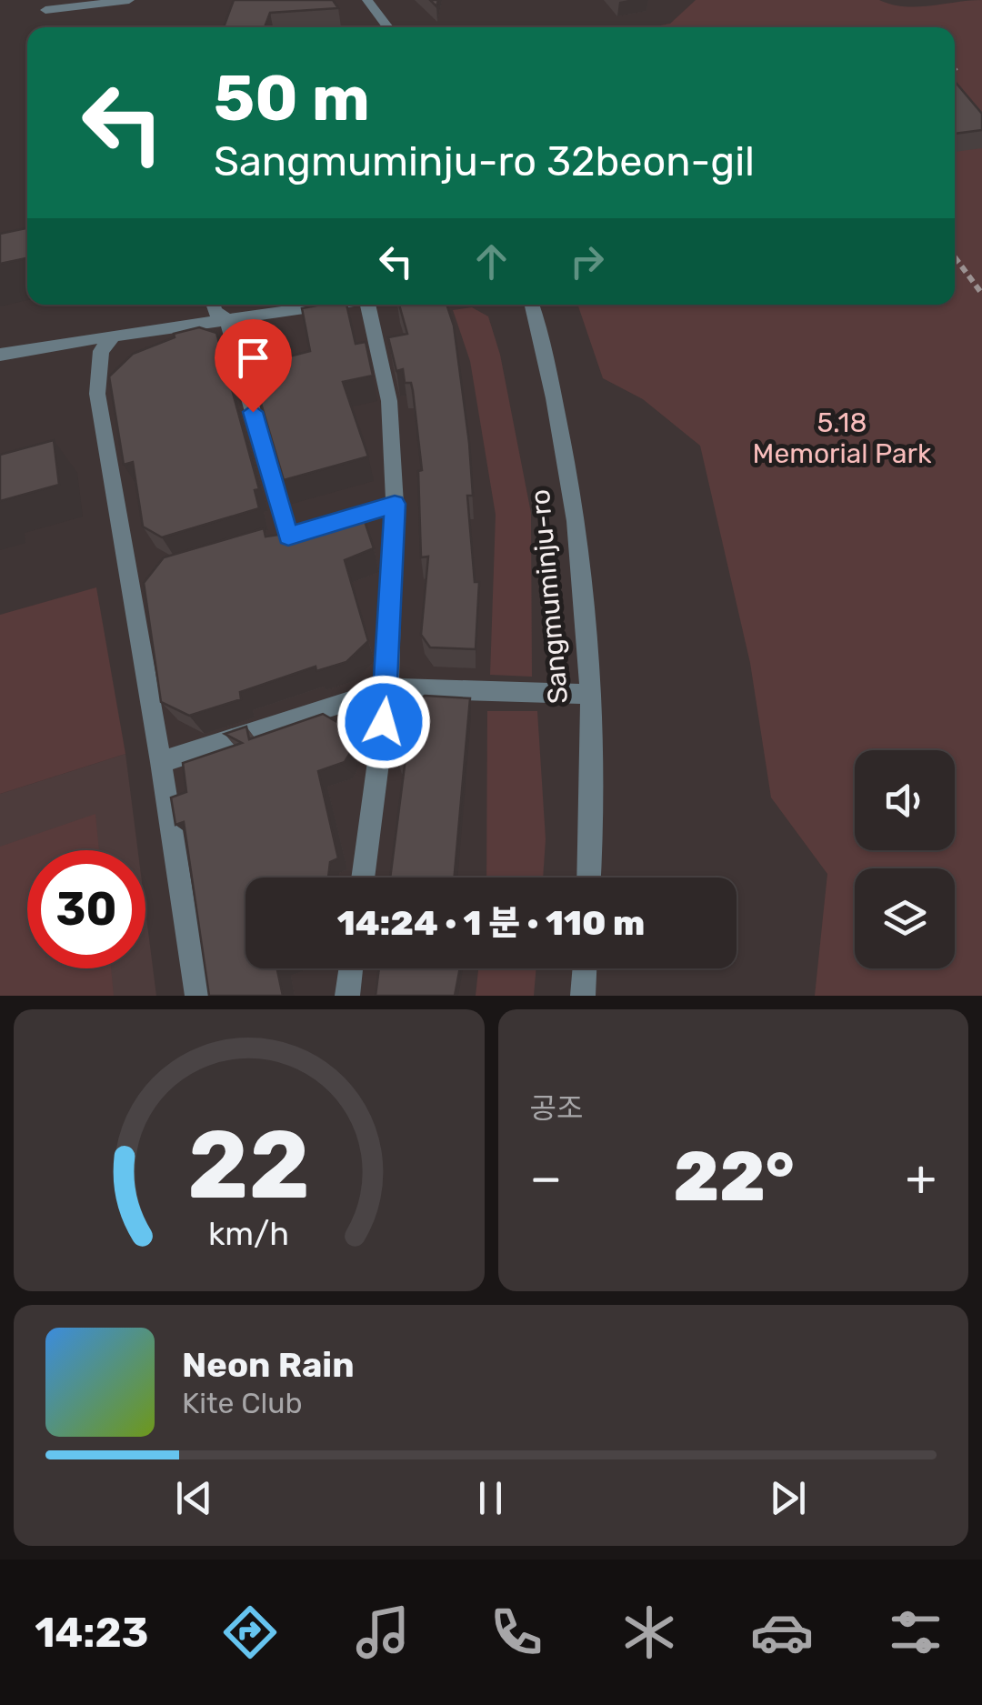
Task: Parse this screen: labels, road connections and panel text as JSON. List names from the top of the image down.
{
  "streets": {
    "street": ["Sangmuminju-ro"]
  },
  "parks": ["5.18 Memorial Park"],
  "page": {
    "turn": ["50 m", "Sangmuminju-ro 32beon-gil"],
    "limit": "30",
    "trip": "14:24 · 1 분 · 110 m",
    "tile": "공조",
    "heat": ["−", "22°", "+"],
    "song": ["Neon Rain", "Kite Club"],
    "tabs": "14:23",
    "gauge": ["22", "km/h"]
  }
}
